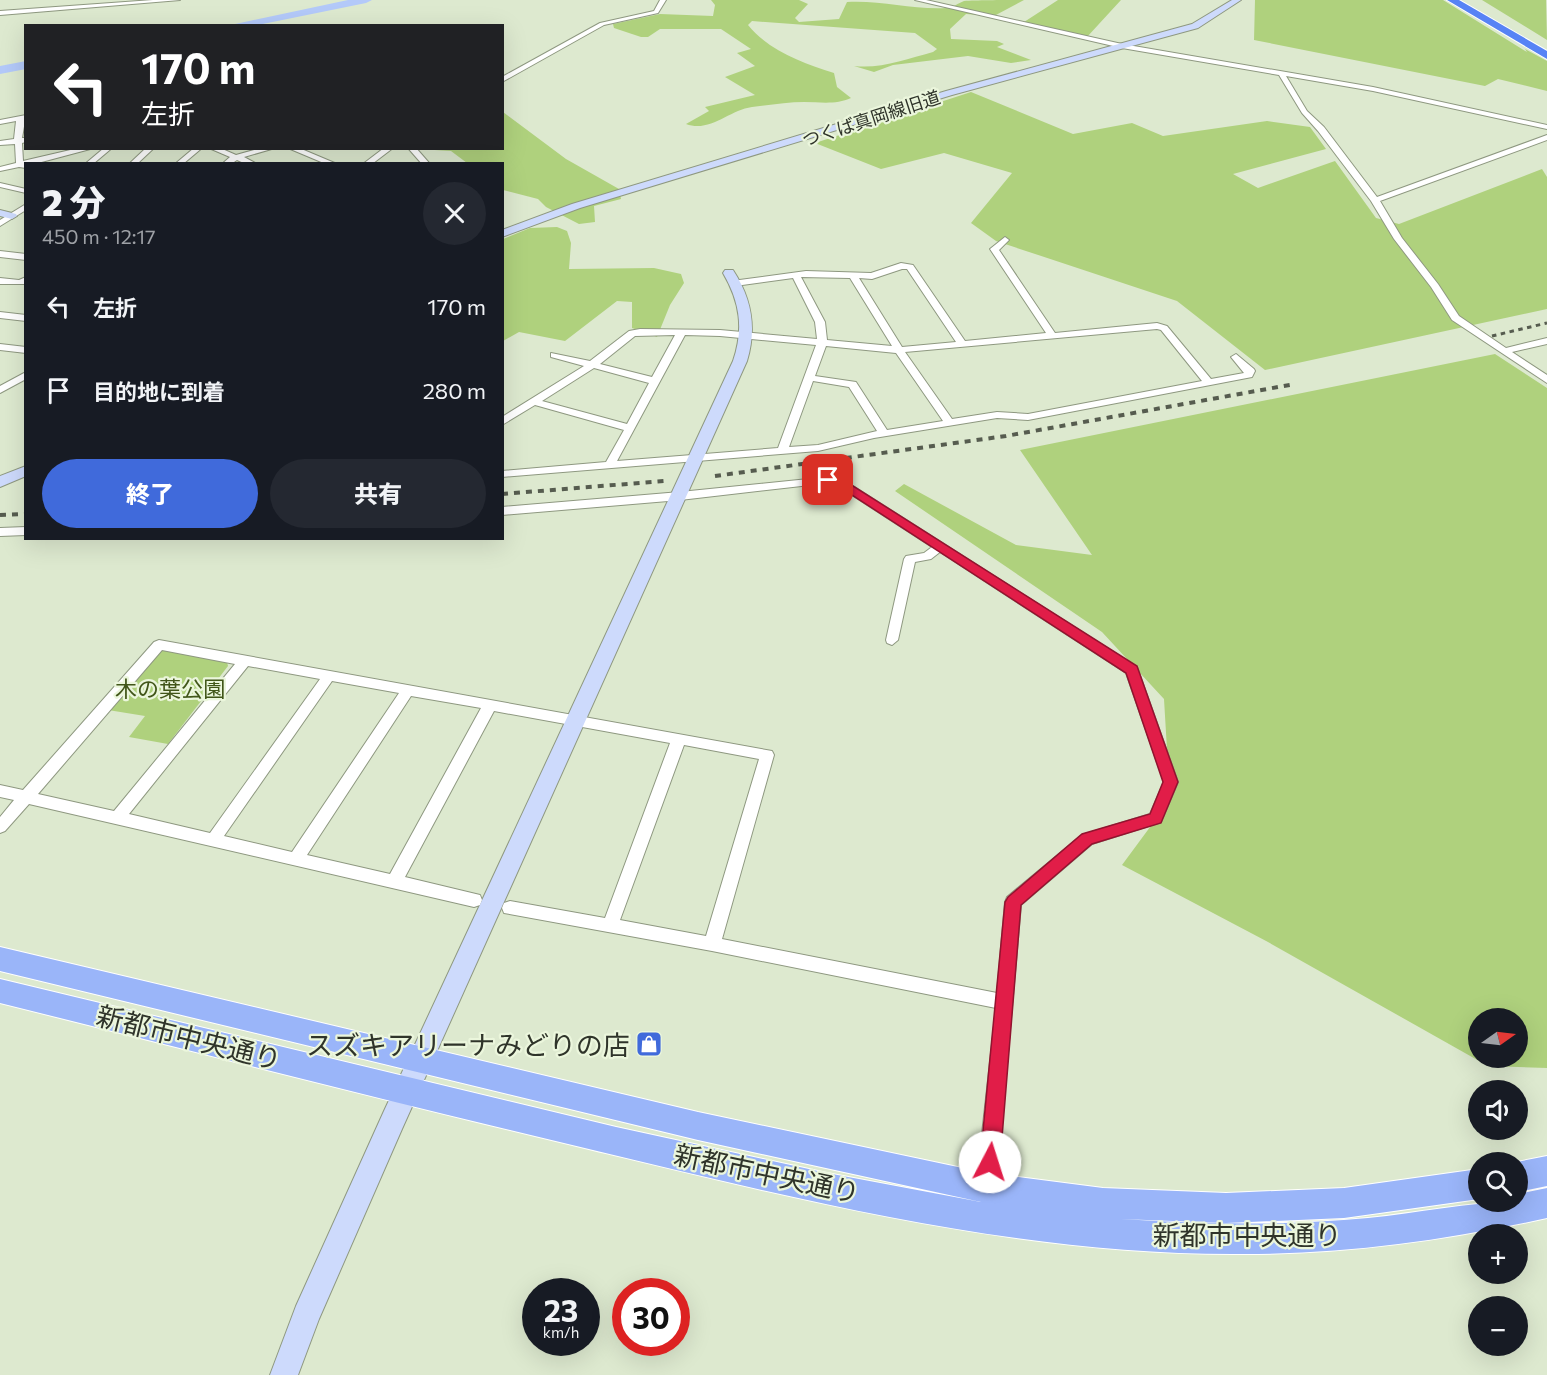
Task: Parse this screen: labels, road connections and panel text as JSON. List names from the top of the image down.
{
  "streets": {
    "main road": ["新都市中央通り"],
    "street": ["つくば真岡線旧道"]
  },
  "parks": ["木の葉公園"],
  "places": {
    "shop": ["スズキアリーナみどりの店"]
  },
  "north": "right",
  "page": {
    "turn": ["170 m", "左折"],
    "heading": ["2 分", "450 m · 12:17"],
    "list": [
      {
        "name": "左折",
        "value": "170 m"
      },
      {
        "name": "目的地に到着",
        "value": "280 m"
      }
    ],
    "buttons": ["終了", "共有"],
    "map_buttons": ["+", "−"],
    "speed": "23 km/h",
    "limit": "30"
  }
}
